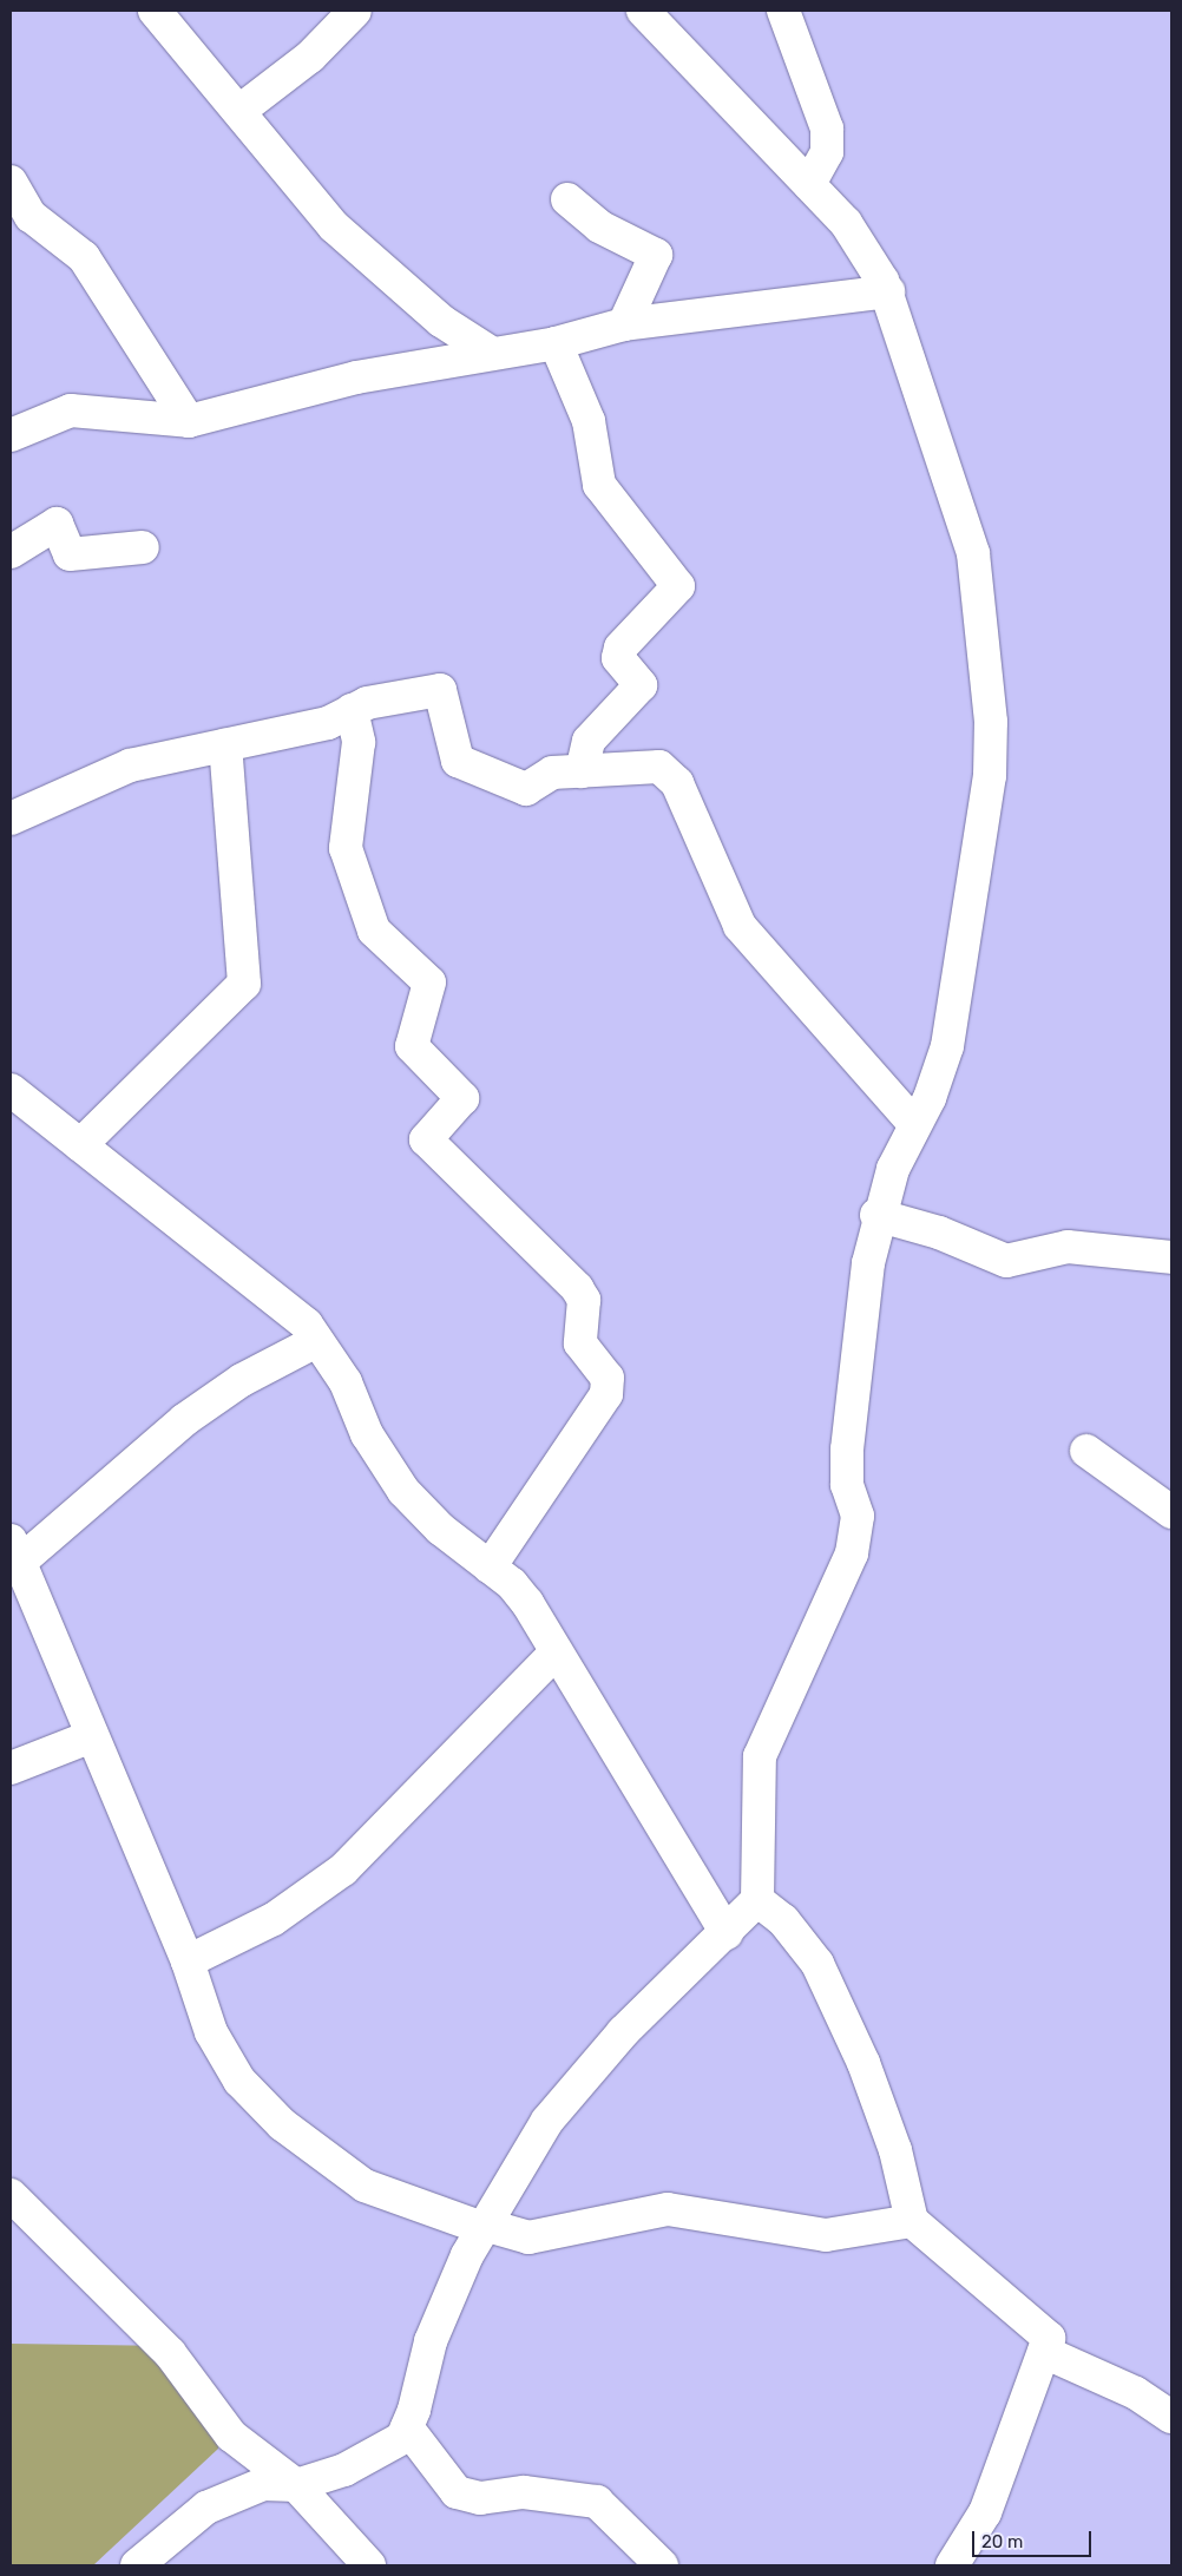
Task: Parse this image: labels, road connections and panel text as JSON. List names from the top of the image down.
{
  "scale_bar": "20 m"
}
